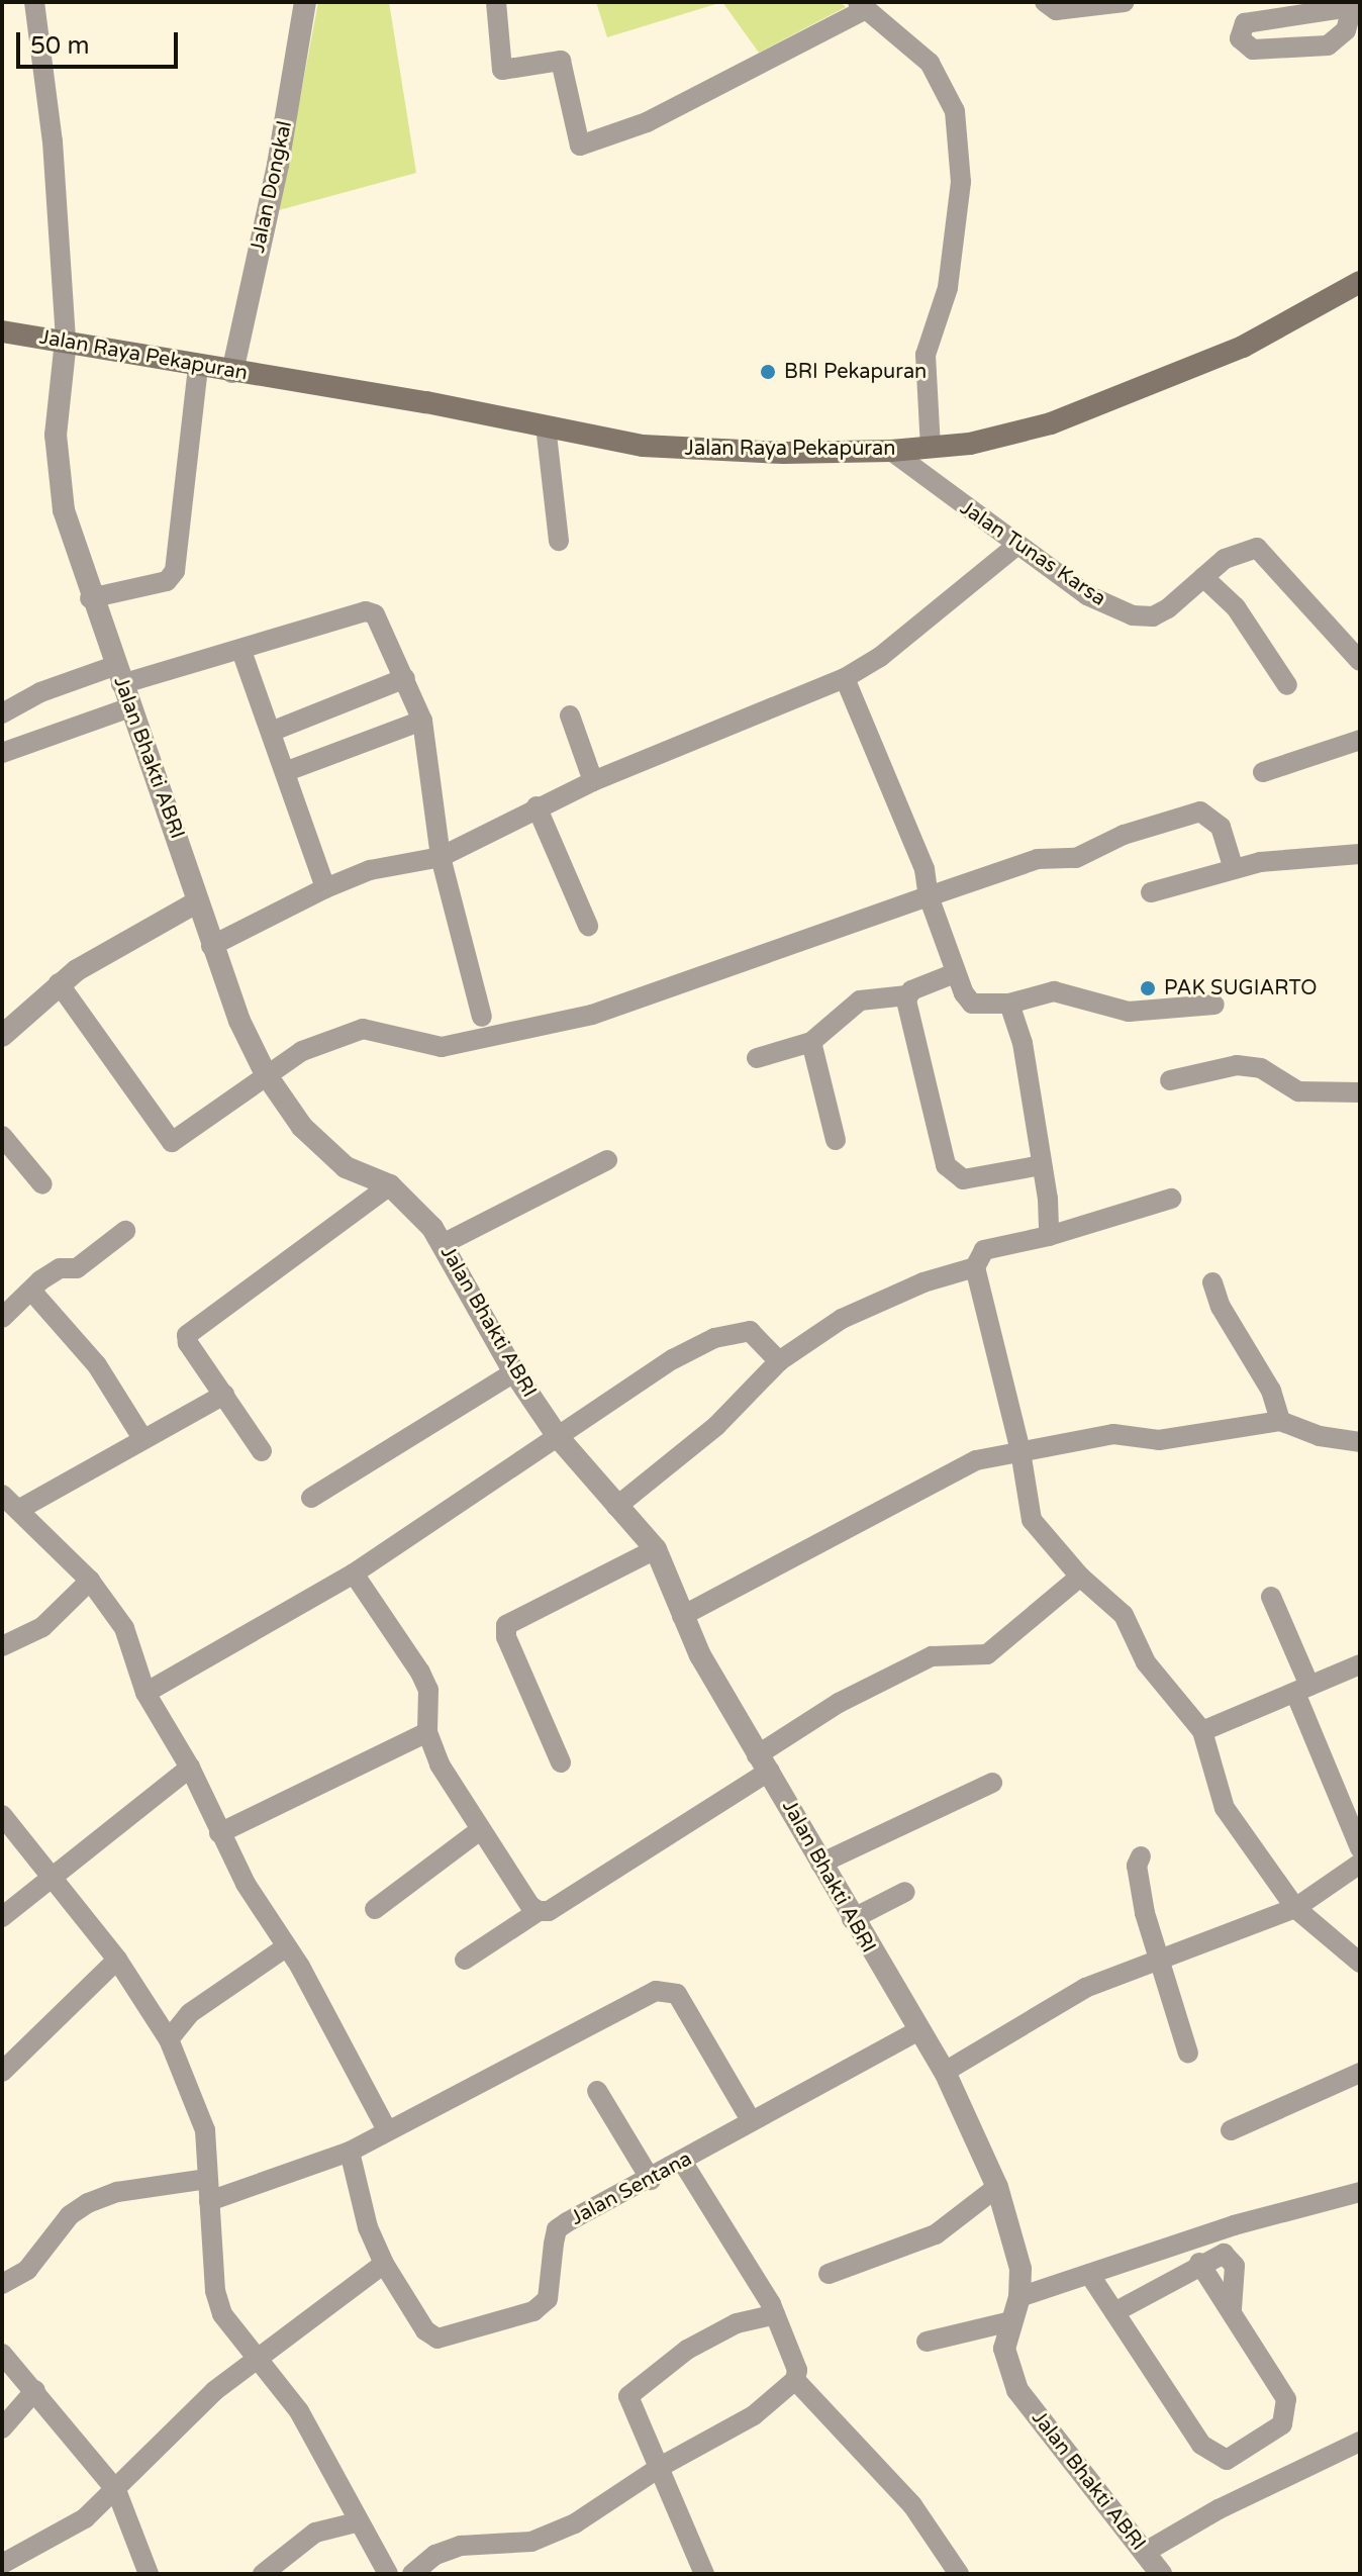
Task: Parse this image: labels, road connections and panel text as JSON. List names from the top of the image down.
{
  "streets": {
    "main road": ["Jalan Raya Pekapuran"],
    "street": [
      "Jalan Dongkal",
      "Jalan Tunas Karsa",
      "Jalan Bhakti ABRI",
      "Jalan Sentana"
    ]
  },
  "crossings": [
    ["Jalan Dongkal", "Jalan Raya Pekapuran"],
    ["Jalan Raya Pekapuran", "Jalan Tunas Karsa"],
    ["Jalan Raya Pekapuran", "Jalan Bhakti ABRI"],
    ["Jalan Bhakti ABRI", "Jalan Sentana"]
  ],
  "places": ["BRI Pekapuran", "PAK SUGIARTO"],
  "scale_bar": "50 m"
}
